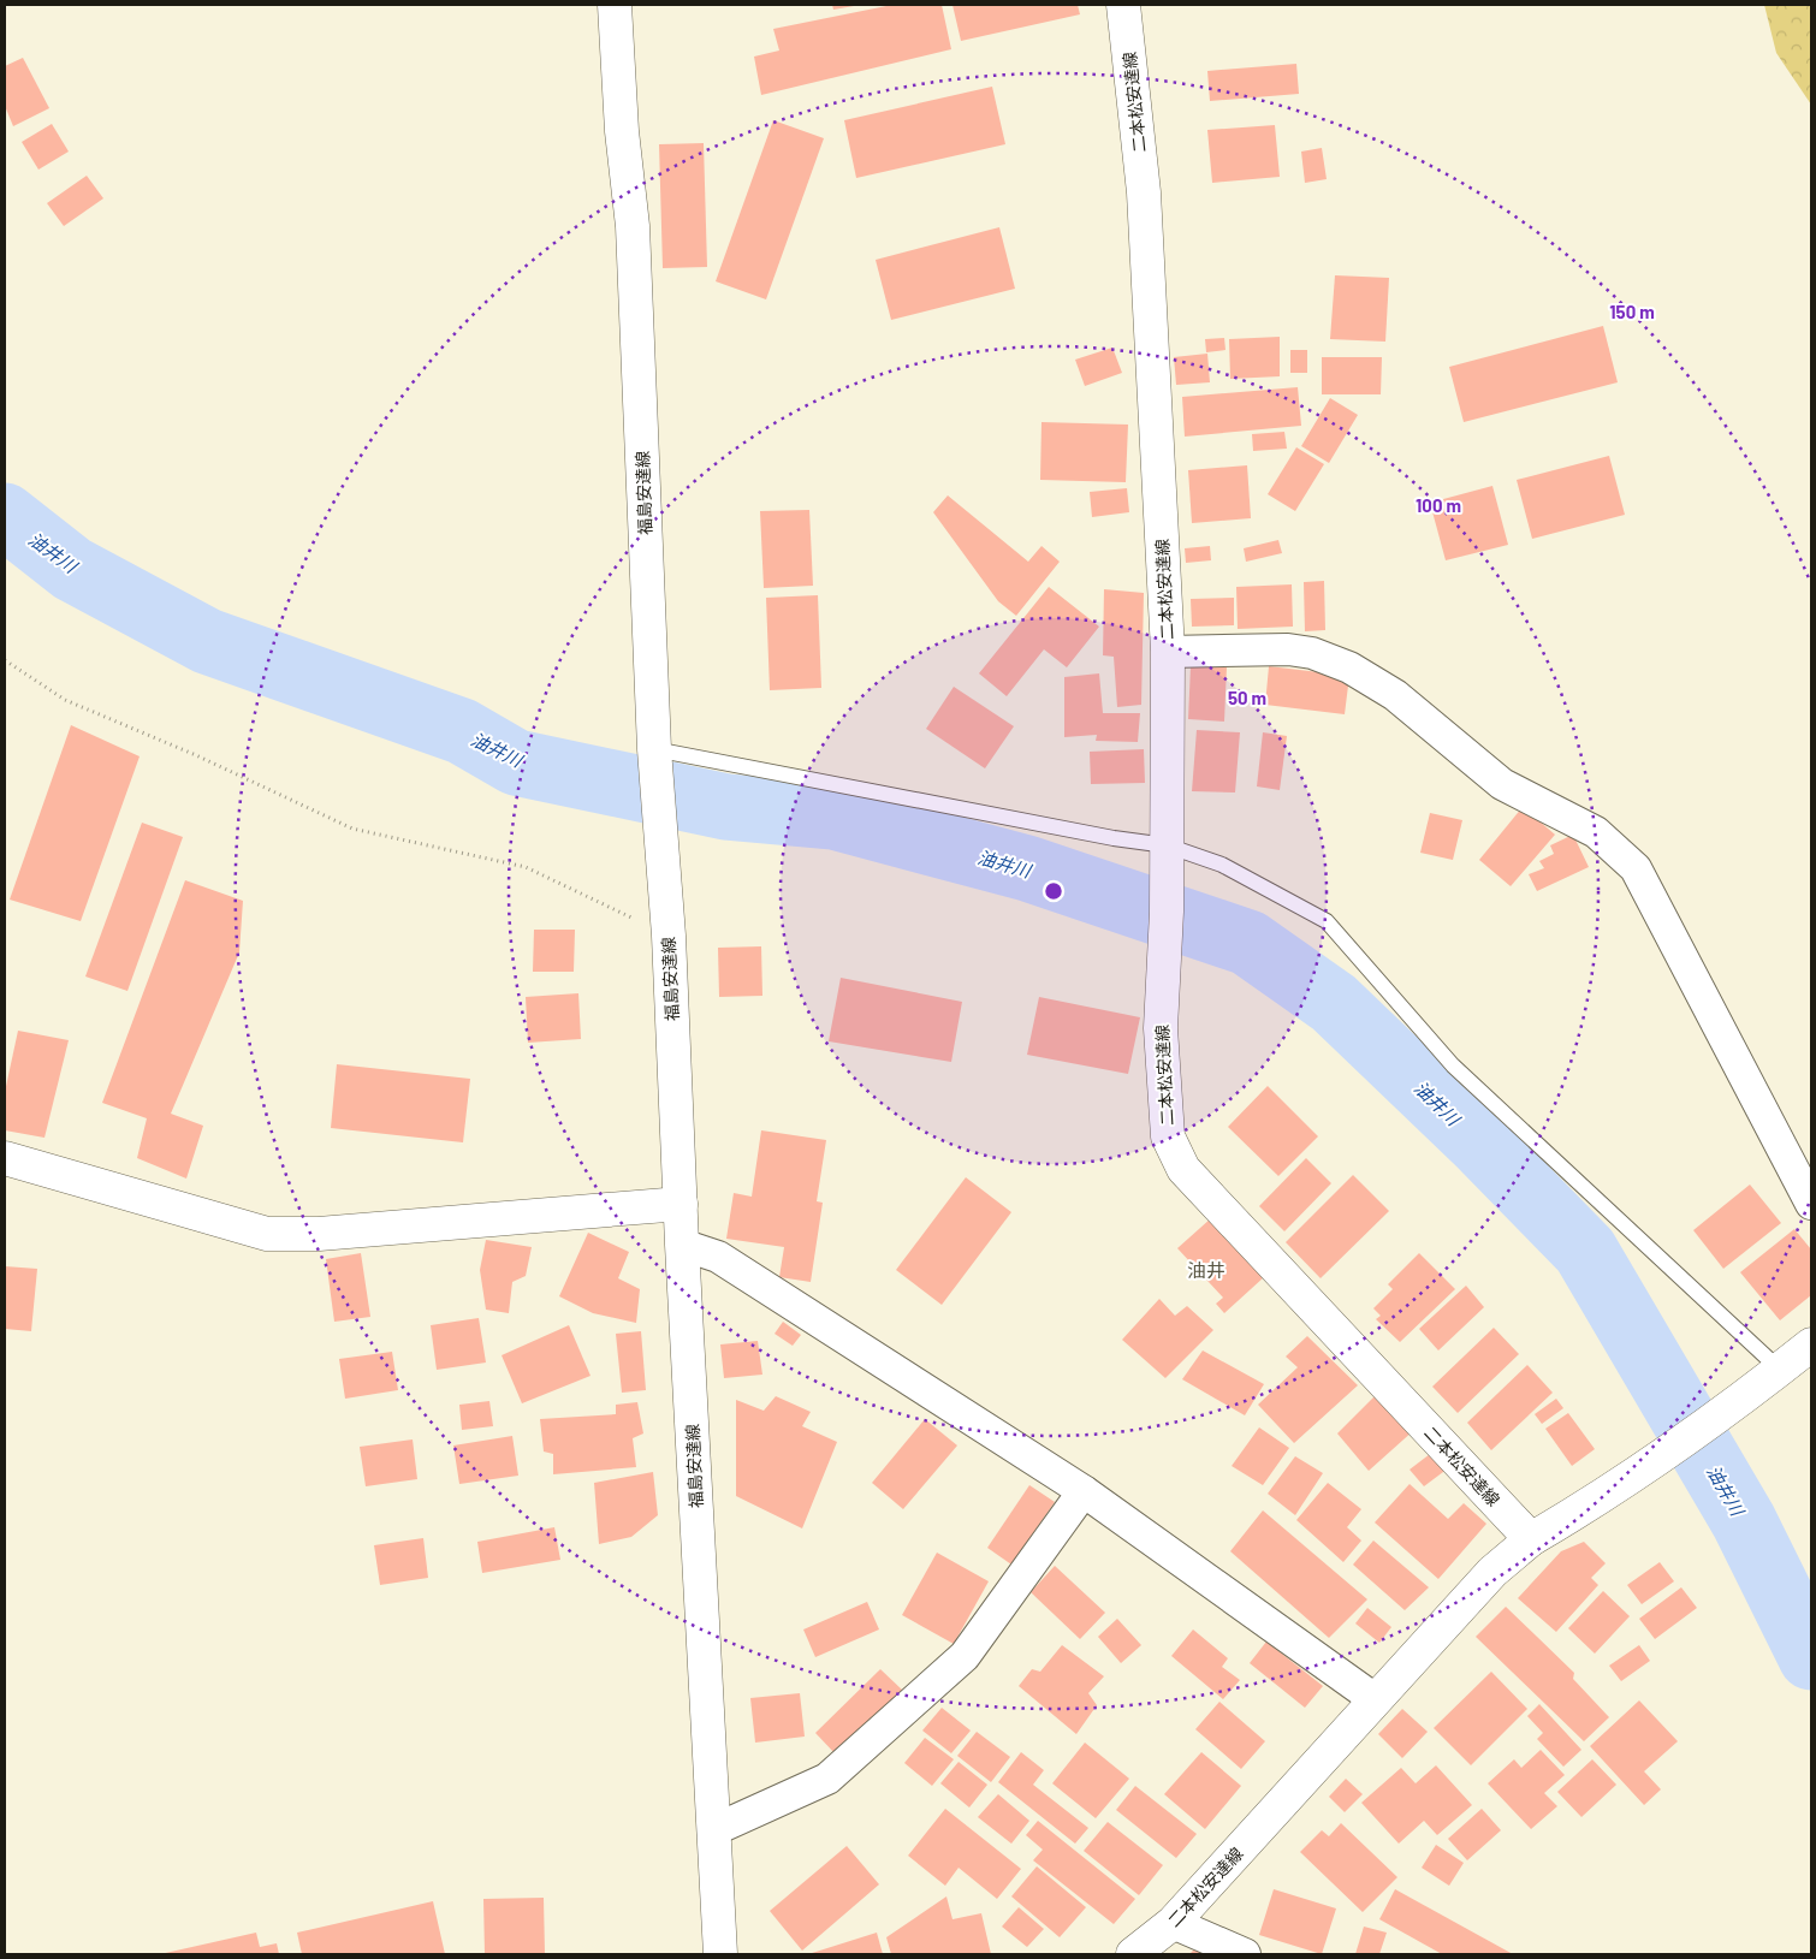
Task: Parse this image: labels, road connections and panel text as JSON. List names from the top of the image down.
{
  "streets": {
    "main road": ["二本松安達線", "福島安達線"]
  },
  "districts": ["油井"],
  "water": ["油井川"],
  "rings": ["150 m", "100 m", "50 m"]
}
